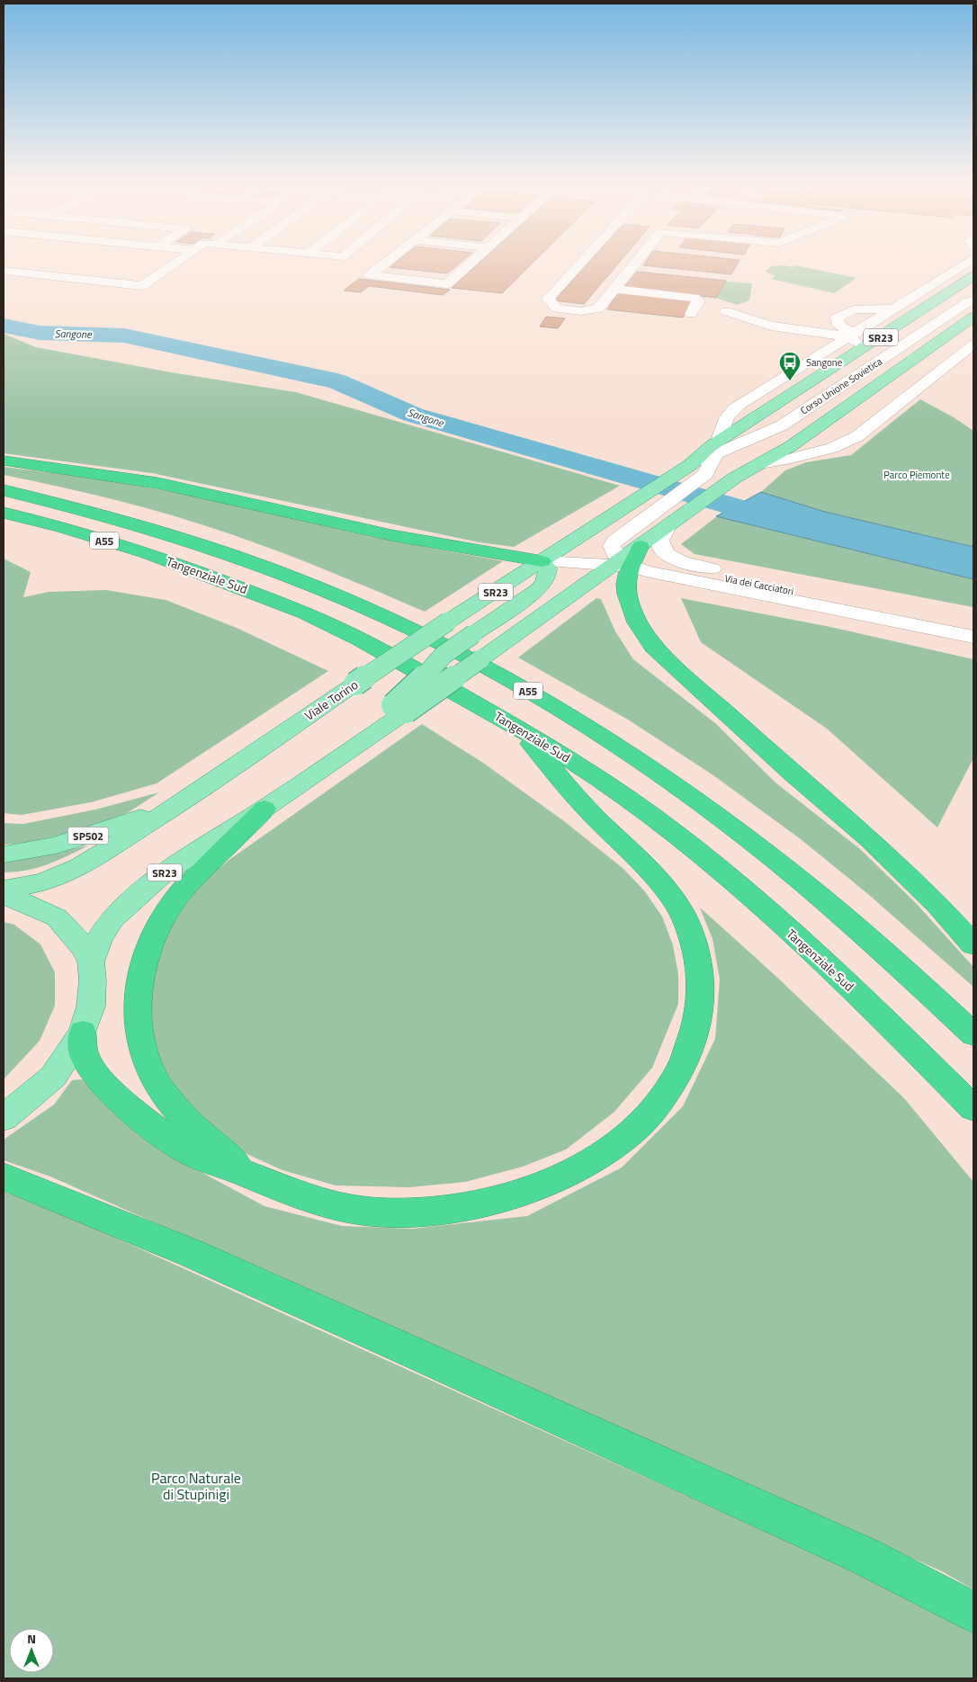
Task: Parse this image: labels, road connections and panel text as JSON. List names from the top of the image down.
{
  "streets": {
    "highway": ["A55", "Tangenziale Sud"],
    "main road": [
      "SR23",
      "Corso Unione Sovietica",
      "Viale Torino",
      "SP502"
    ],
    "street": ["Via dei Cacciatori"]
  },
  "crossings": [
    ["Via dei Cacciatori", "Viale Torino"],
    ["Viale Torino", "SP502"]
  ],
  "water": ["Sangone"],
  "parks": ["Parco Piemonte", "Parco Naturale di Stupinigi"],
  "places": {
    "bus stop": ["Sangone"]
  },
  "north": "top"
}
